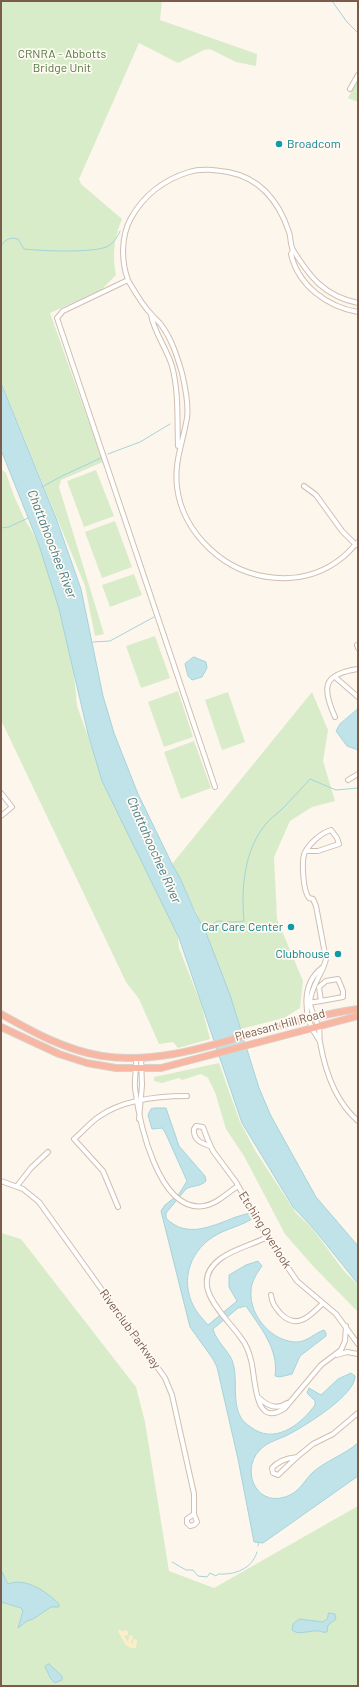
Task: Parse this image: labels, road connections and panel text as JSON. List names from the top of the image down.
{
  "streets": {
    "highway": ["Pleasant Hill Road"],
    "street": ["Etching Overlook", "Riverclub Parkway"]
  },
  "water": ["Chattahoochee River"],
  "parks": ["CRNRA - Abbotts Bridge Unit"],
  "places": ["Broadcom", "Car Care Center", "Clubhouse"]
}
